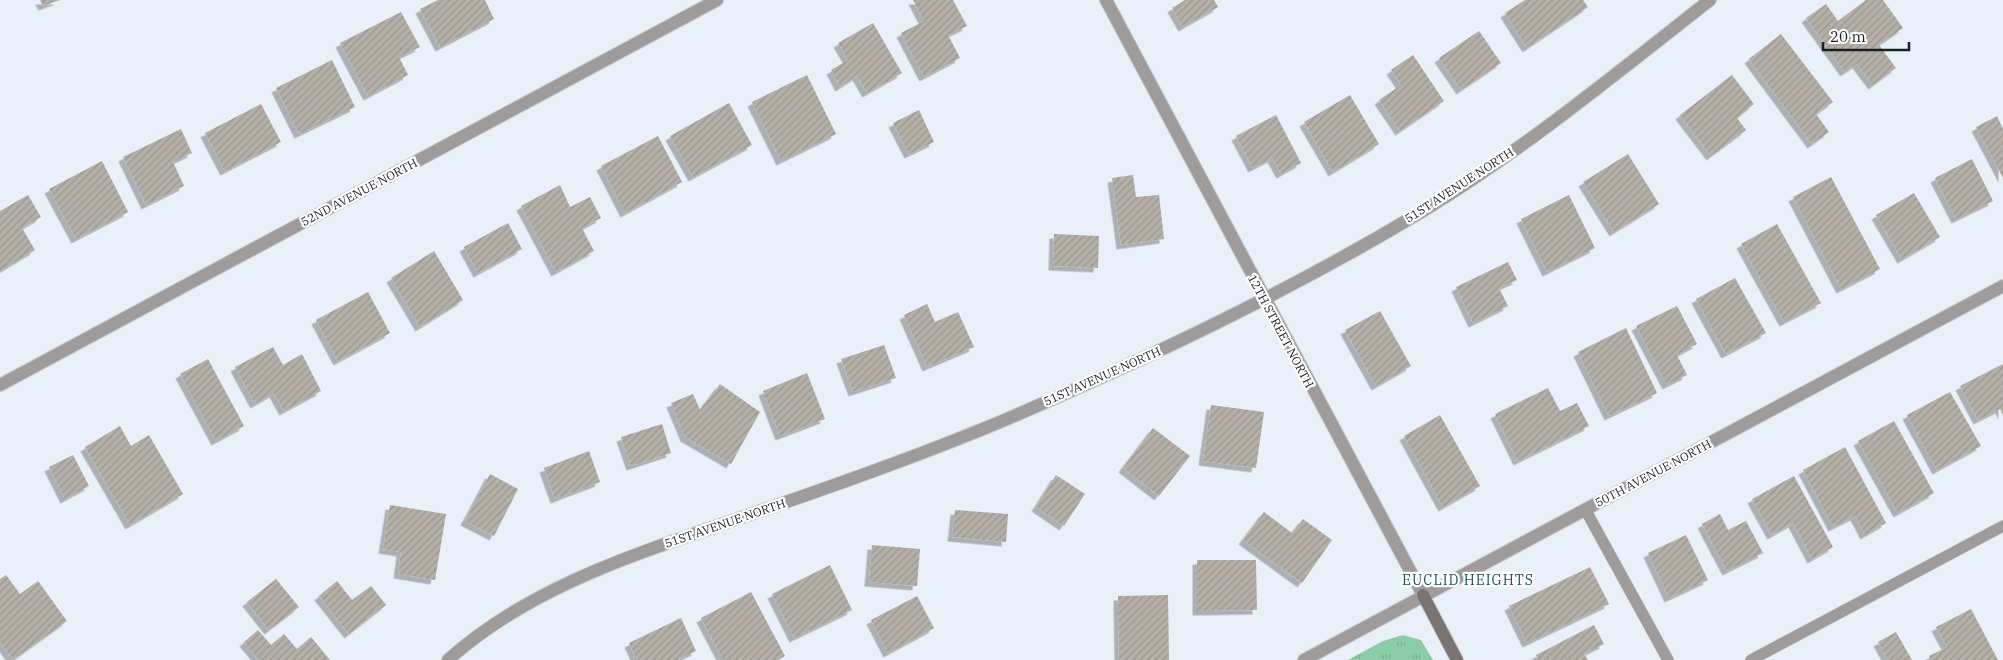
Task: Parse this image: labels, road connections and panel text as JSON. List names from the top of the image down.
{
  "streets": {
    "street": [
      "51ST AVENUE NORTH",
      "52ND AVENUE NORTH",
      "12TH STREET NORTH",
      "50TH AVENUE NORTH"
    ]
  },
  "crossings": [
    ["51ST AVENUE NORTH", "12TH STREET NORTH"],
    ["12TH STREET NORTH", "50TH AVENUE NORTH"]
  ],
  "districts": ["EUCLID HEIGHTS"],
  "scale_bar": "20 m"
}
